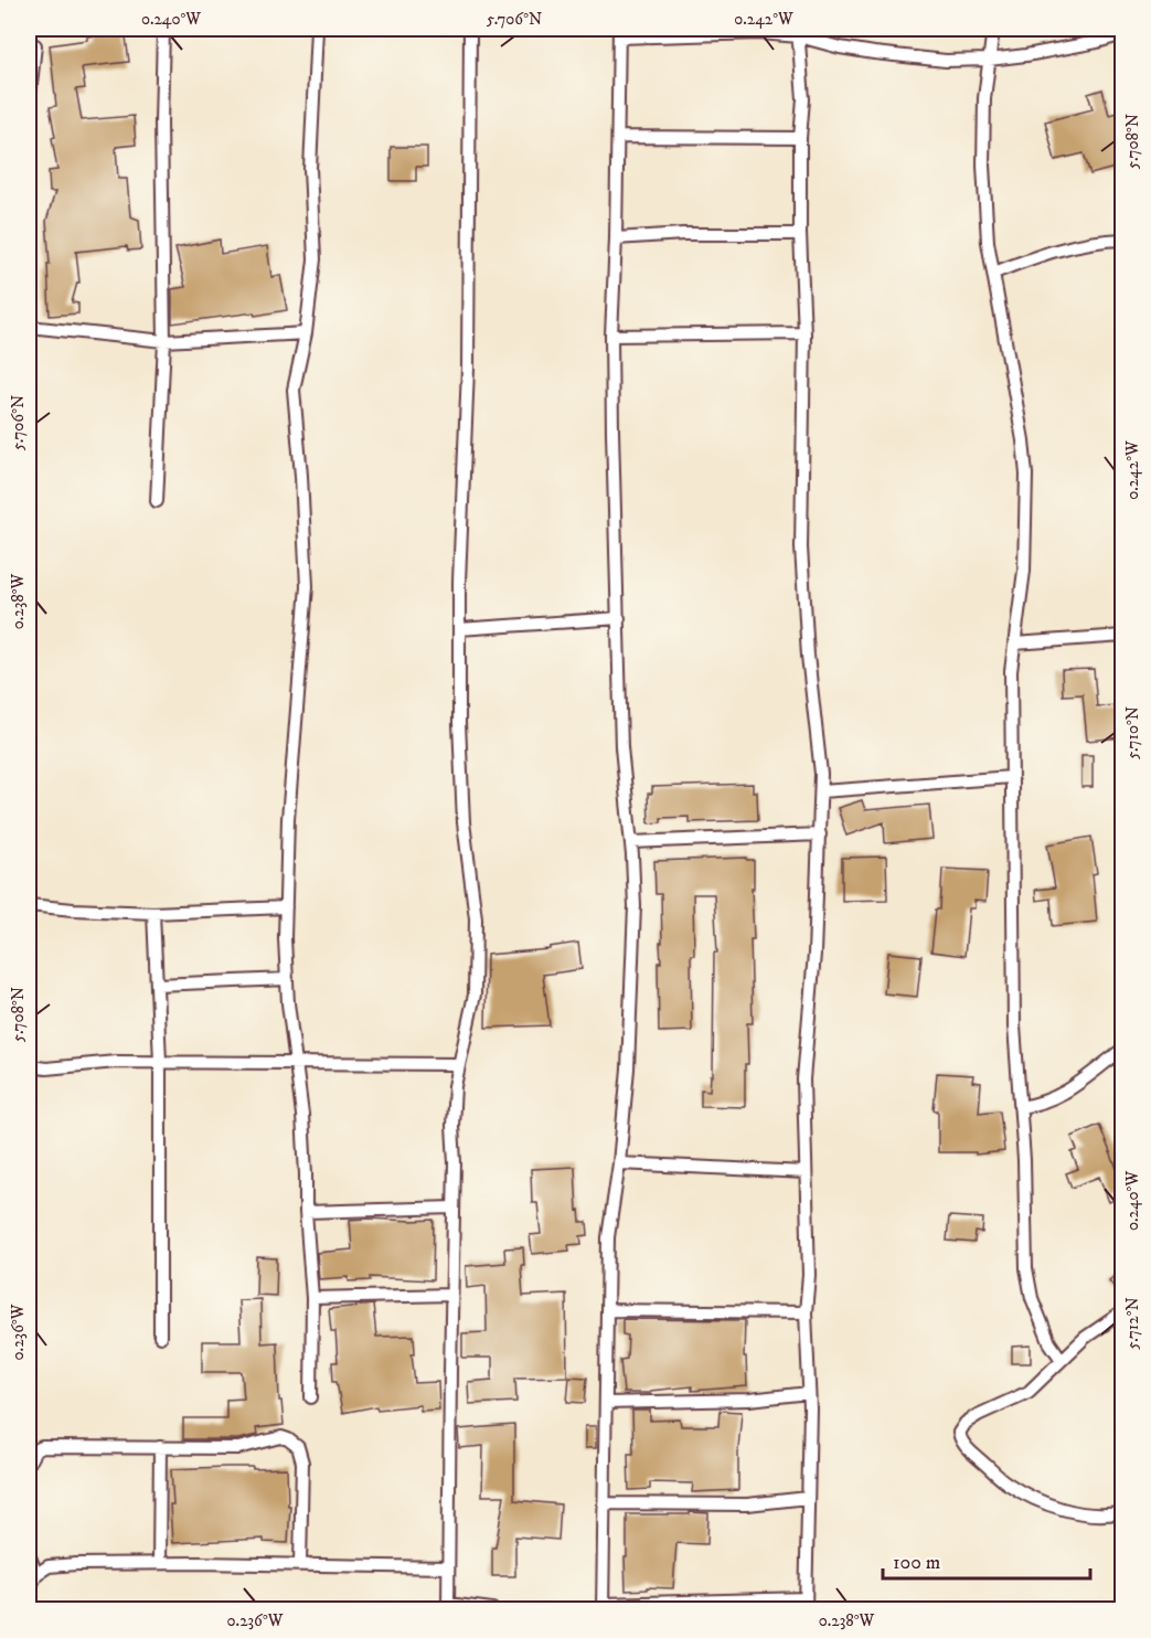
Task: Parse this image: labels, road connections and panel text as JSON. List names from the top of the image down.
{
  "scale_bar": "100 m",
  "coordinates": [
    "0.240°W",
    "5.706°N",
    "0.242°W",
    "5.708°N",
    "0.238°W",
    "5.710°N",
    "5.712°N",
    "0.236°W"
  ]
}
